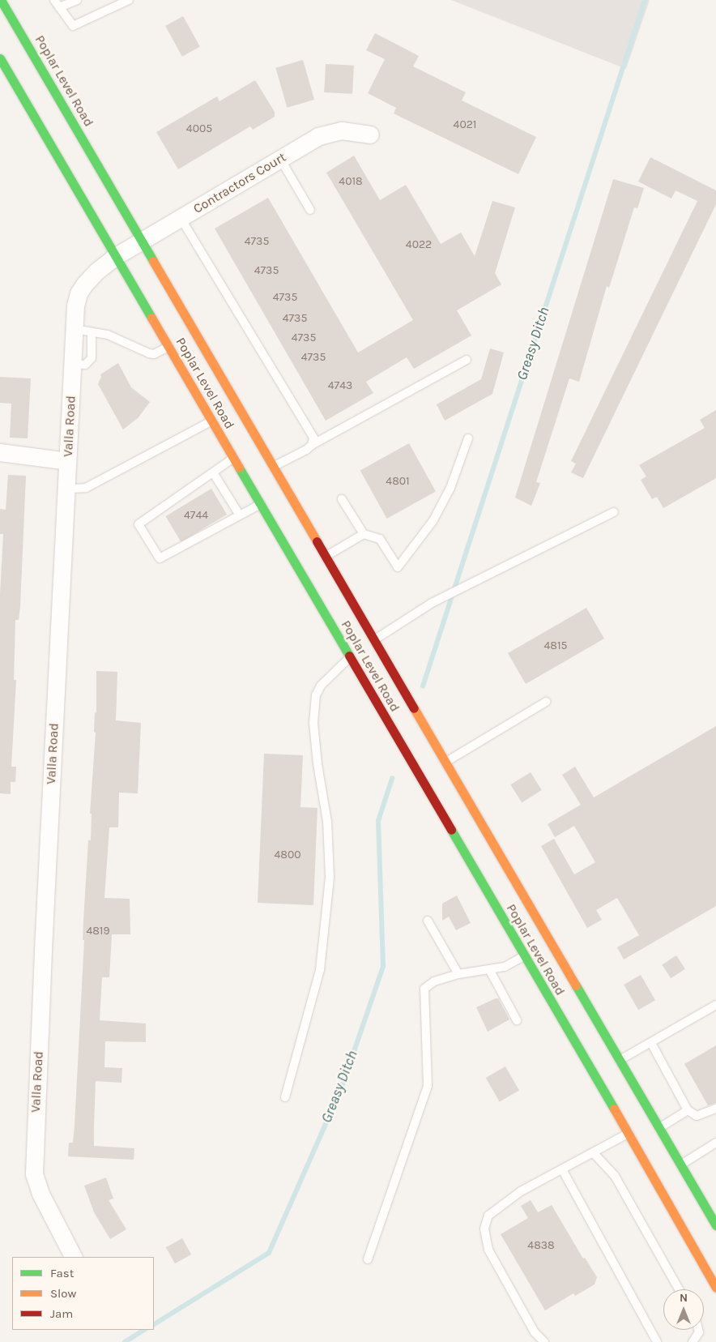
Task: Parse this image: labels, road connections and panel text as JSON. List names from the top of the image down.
{
  "streets": {
    "main road": ["Poplar Level Road"],
    "street": ["Contractors Court", "Valla Road"]
  },
  "crossings": [
    ["Poplar Level Road", "Contractors Court"],
    ["Poplar Level Road", "Valla Road"],
    ["Contractors Court", "Valla Road"]
  ],
  "water": ["Greasy Ditch"],
  "house_numbers": [
    "4021",
    "4005",
    "4018",
    "4735",
    "4022",
    "4735",
    "4735",
    "4735",
    "4735",
    "4735",
    "4743",
    "4801",
    "4744",
    "4815",
    "4800",
    "4819",
    "4838"
  ],
  "legend": ["Fast", "Slow", "Jam"],
  "north": "top"
}
